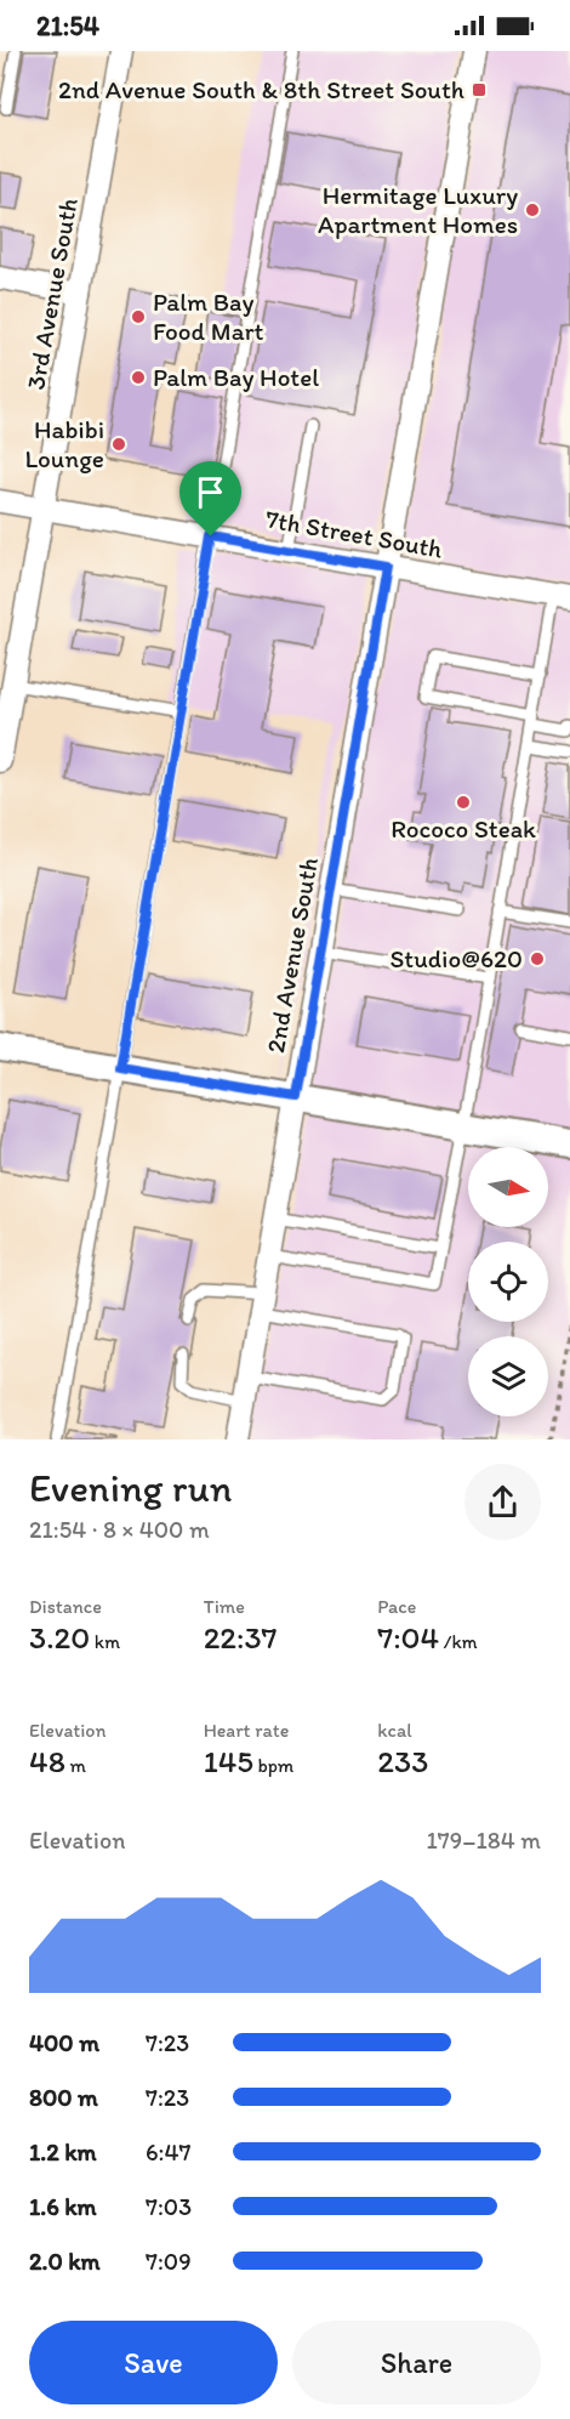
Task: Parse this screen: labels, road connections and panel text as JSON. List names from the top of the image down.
{
  "streets": {
    "street": ["3rd Avenue South", "7th Street South", "2nd Avenue South"]
  },
  "crossings": [
    ["3rd Avenue South", "7th Street South"],
    ["7th Street South", "2nd Avenue South"]
  ],
  "places": {
    "transit": ["2nd Avenue South & 8th Street South"],
    "other": [
      "Hermitage Luxury Apartment Homes",
      "Palm Bay Food Mart",
      "Palm Bay Hotel",
      "Habibi Lounge",
      "Rococo Steak",
      "Studio@620"
    ]
  },
  "north": "right",
  "page": {
    "status": "21:54",
    "heading": ["Evening run", "21:54 · 8 × 400 m"],
    "stats": [
      ["Distance", "3.20 km"],
      ["Time", "22:37"],
      ["Pace", "7:04 /km"],
      ["Elevation", "48 m"],
      ["Heart rate", "145 bpm"],
      ["kcal", "233"]
    ],
    "chart": ["Elevation", "179–184 m"],
    "list": [
      {
        "name": "400 m",
        "note": "7:23"
      },
      {
        "name": "800 m",
        "note": "7:23"
      },
      {
        "name": "1.2 km",
        "note": "6:47"
      },
      {
        "name": "1.6 km",
        "note": "7:03"
      },
      {
        "name": "2.0 km",
        "note": "7:09"
      }
    ],
    "buttons": ["Save", "Share"]
  }
}
